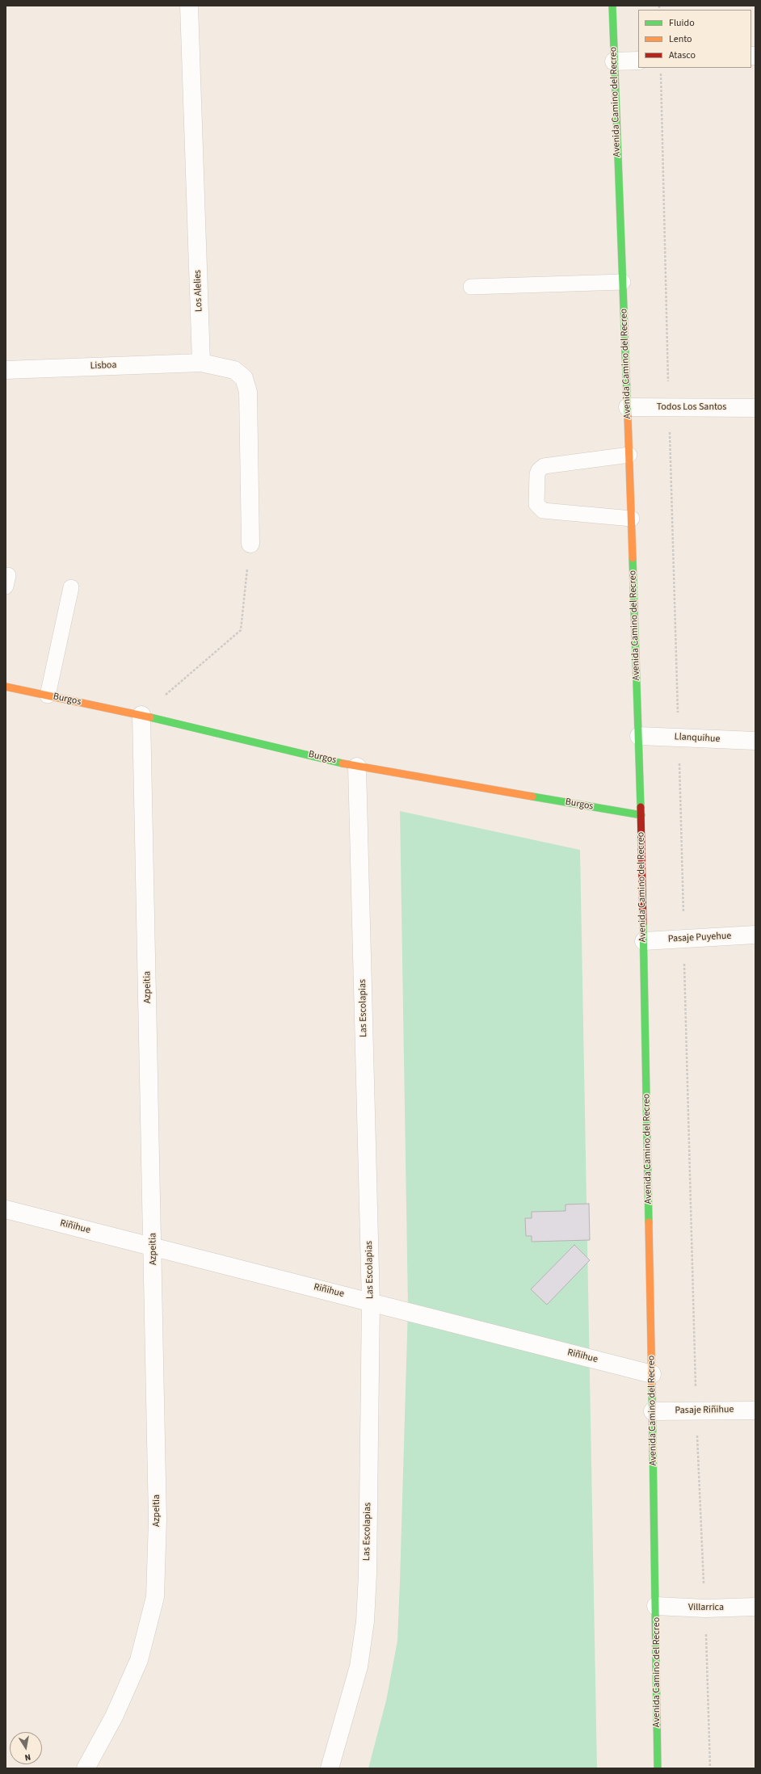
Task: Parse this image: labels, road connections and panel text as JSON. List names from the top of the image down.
{
  "streets": {
    "street": [
      "Avenida Camino del Recreo",
      "Los Alelies",
      "Lisboa",
      "Todos Los Santos",
      "Burgos",
      "Llanquihue",
      "Pasaje Puyehue",
      "Azpeitia",
      "Las Escolapias",
      "Riñihue",
      "Pasaje Riñihue",
      "Villarrica"
    ]
  },
  "crossings": [
    ["Avenida Camino del Recreo", "Todos Los Santos"],
    ["Avenida Camino del Recreo", "Burgos"],
    ["Avenida Camino del Recreo", "Llanquihue"],
    ["Avenida Camino del Recreo", "Pasaje Puyehue"],
    ["Avenida Camino del Recreo", "Riñihue"],
    ["Avenida Camino del Recreo", "Pasaje Riñihue"],
    ["Avenida Camino del Recreo", "Villarrica"],
    ["Los Alelies", "Lisboa"],
    ["Burgos", "Azpeitia"],
    ["Burgos", "Las Escolapias"],
    ["Azpeitia", "Riñihue"],
    ["Las Escolapias", "Riñihue"]
  ],
  "legend": ["Fluido", "Lento", "Atasco"],
  "north": "bottom"
}
